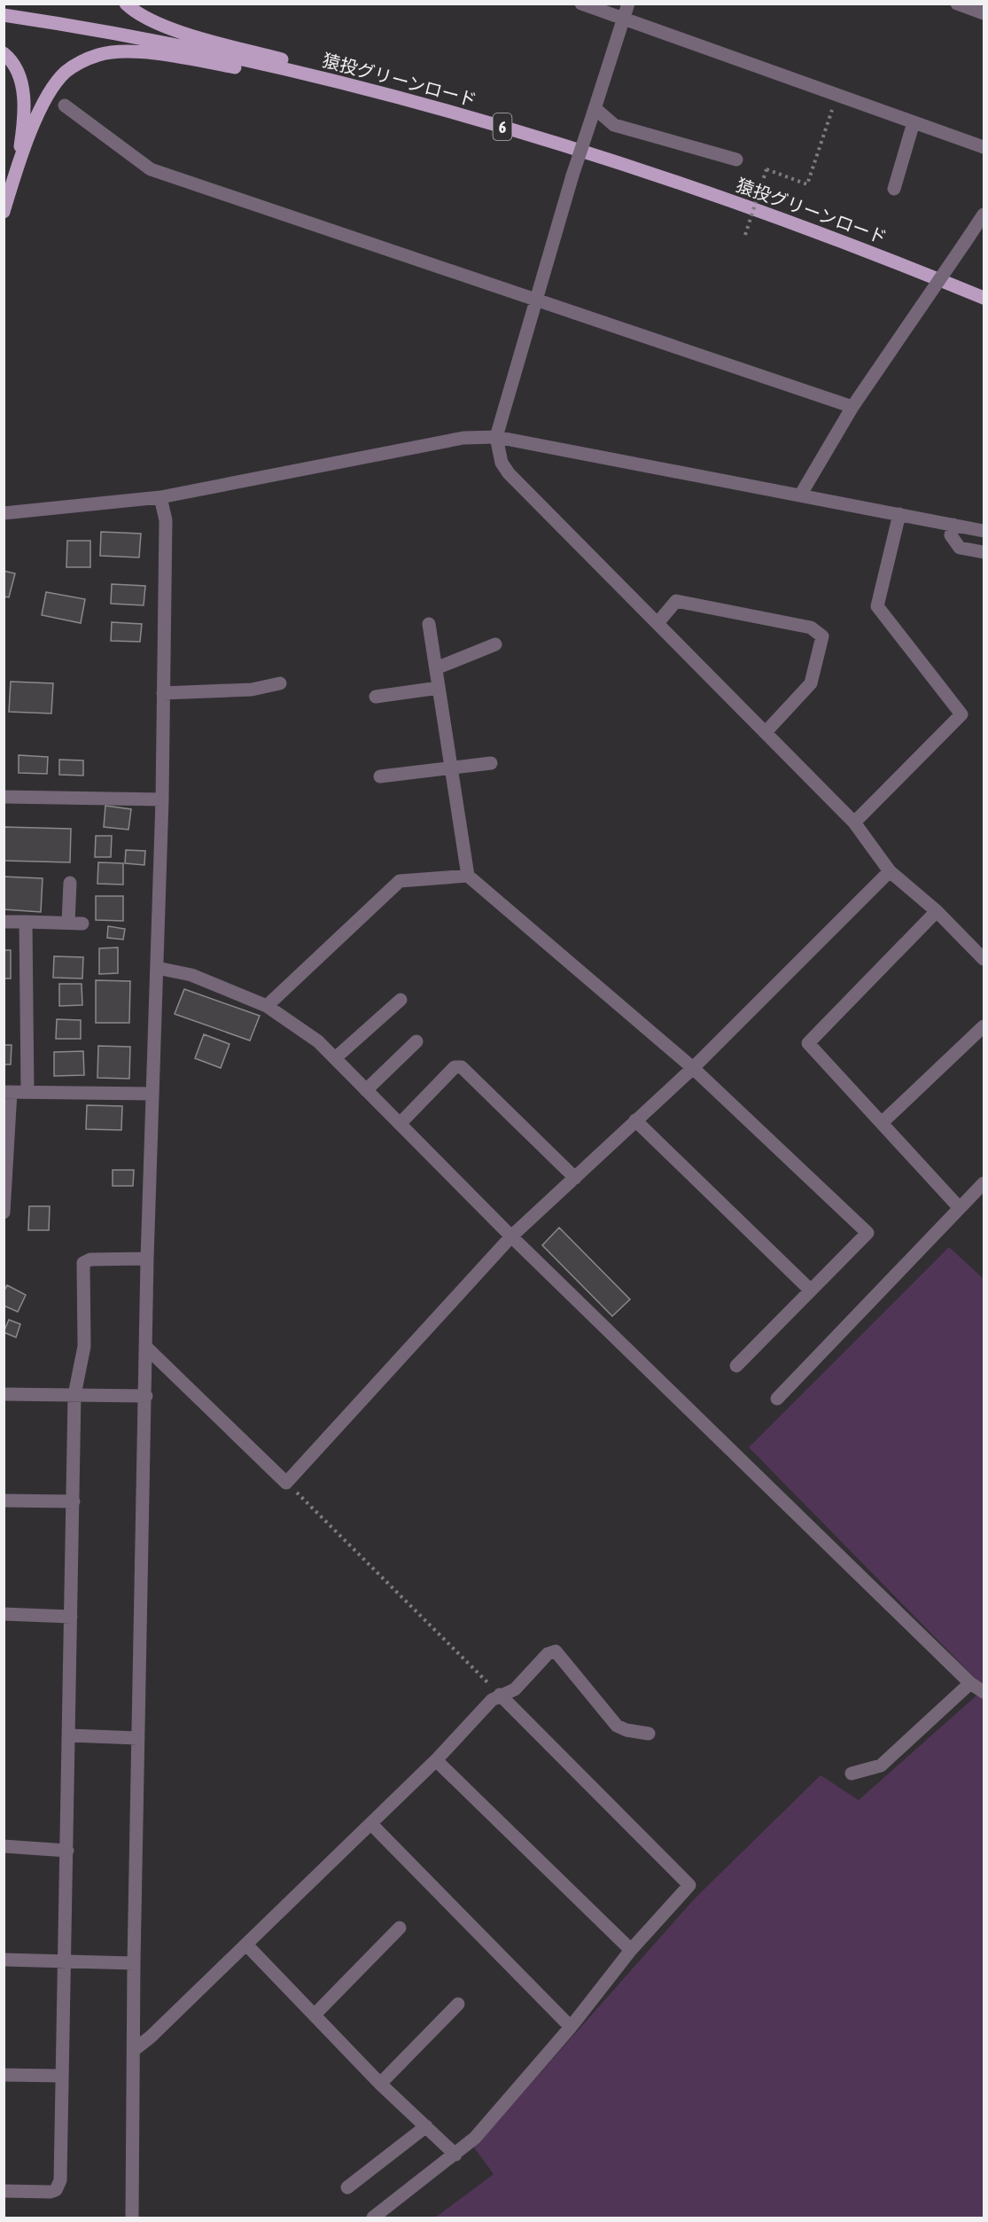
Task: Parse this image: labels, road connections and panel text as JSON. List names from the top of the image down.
{
  "streets": {
    "main road": ["猿投グリーンロード", "6"]
  }
}
